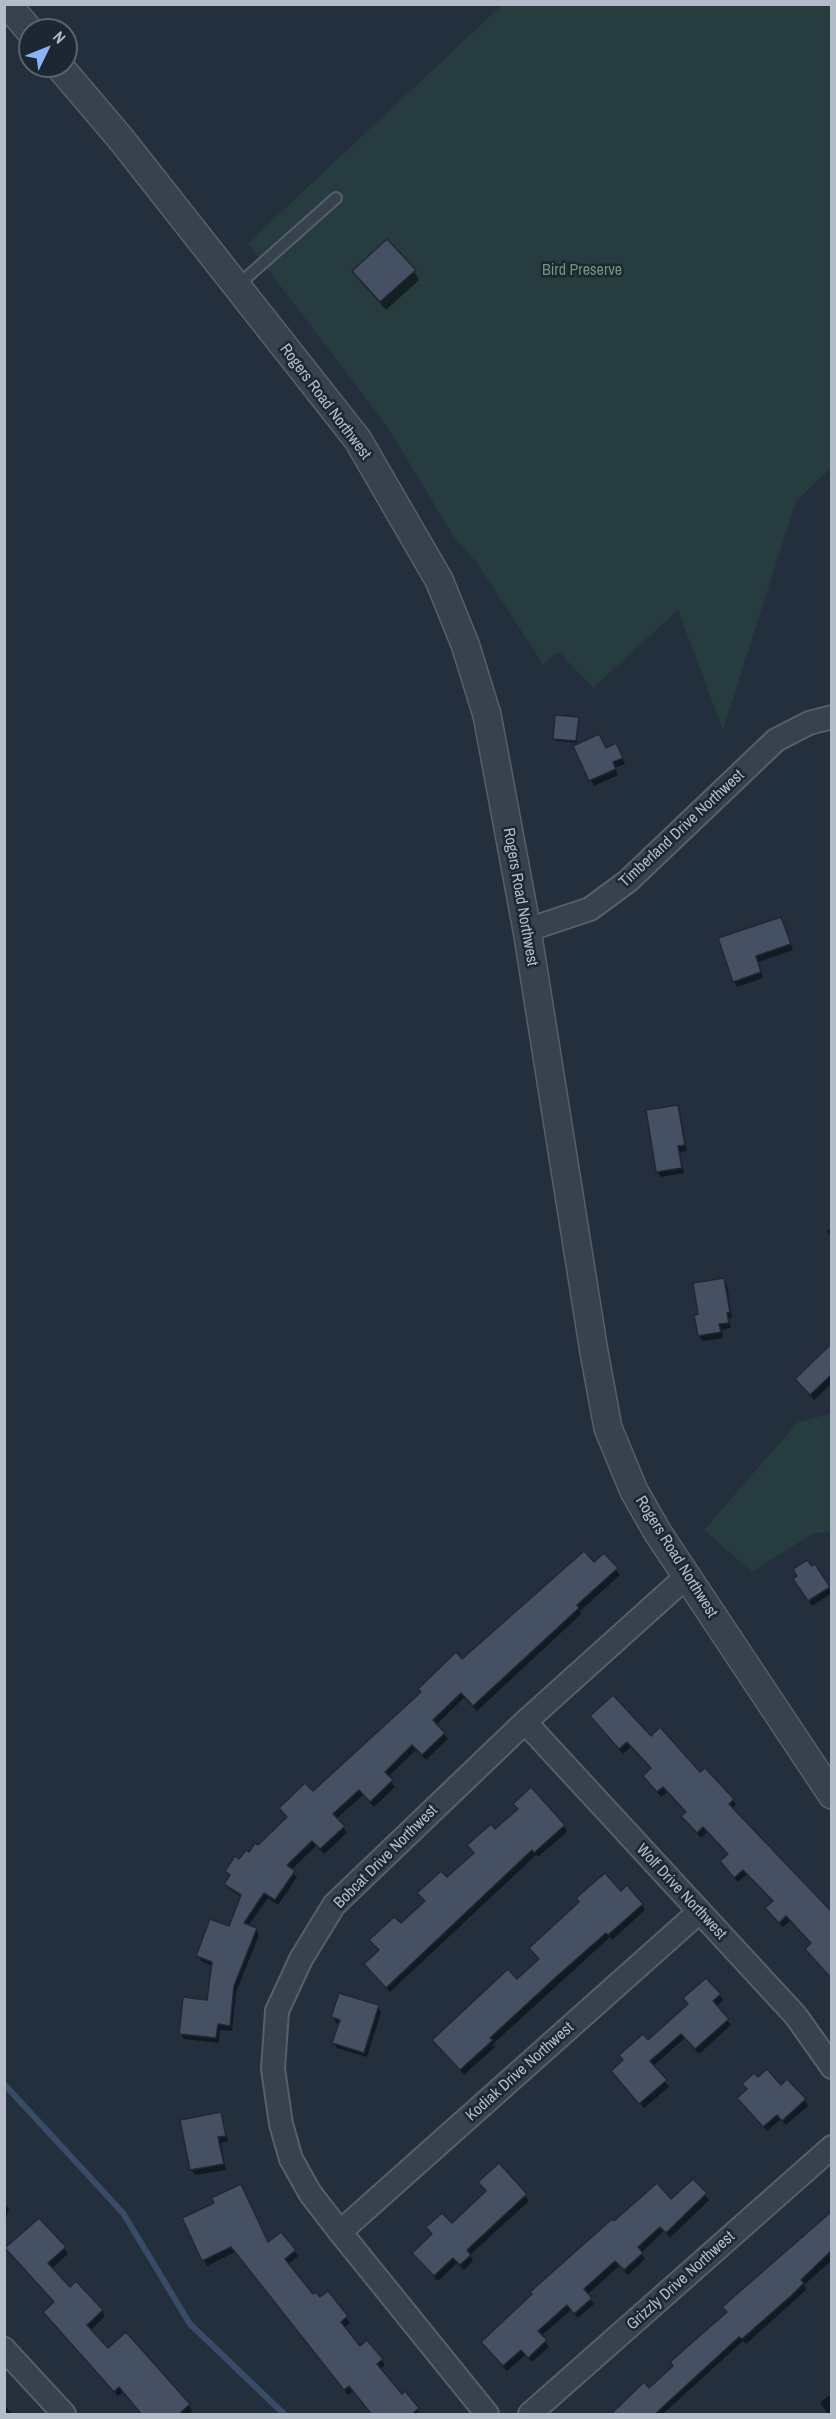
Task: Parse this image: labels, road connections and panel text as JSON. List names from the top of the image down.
{
  "streets": {
    "street": [
      "Rogers Road Northwest",
      "Timberland Drive Northwest",
      "Bobcat Drive Northwest",
      "Wolf Drive Northwest",
      "Kodiak Drive Northwest",
      "Grizzly Drive Northwest"
    ]
  },
  "crossings": [
    ["Rogers Road Northwest", "Timberland Drive Northwest"],
    ["Rogers Road Northwest", "Bobcat Drive Northwest"],
    ["Bobcat Drive Northwest", "Wolf Drive Northwest"],
    ["Bobcat Drive Northwest", "Kodiak Drive Northwest"],
    ["Wolf Drive Northwest", "Kodiak Drive Northwest"]
  ],
  "parks": ["Bird Preserve"],
  "north": "top right"
}
